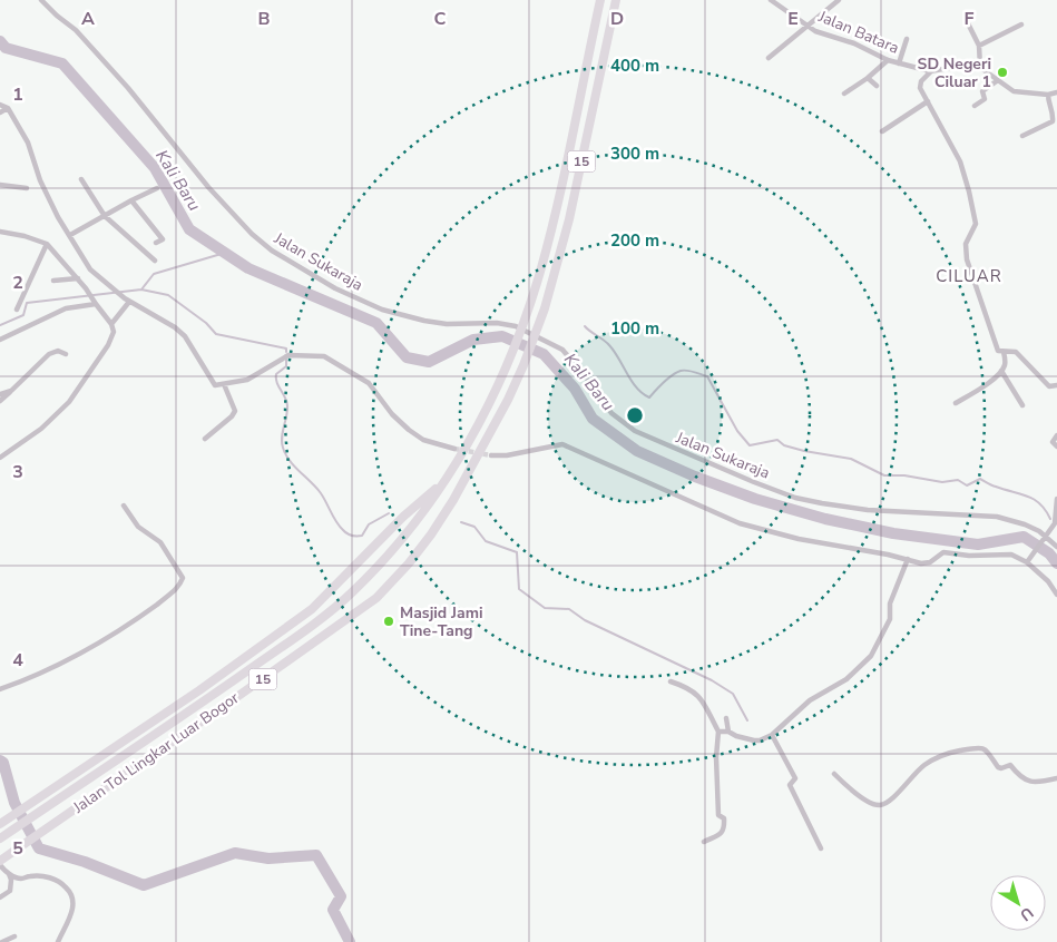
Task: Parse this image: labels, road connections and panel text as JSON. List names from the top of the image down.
{
  "streets": {
    "highway": ["15", "Jalan Tol Lingkar Luar Bogor"],
    "street": ["Jalan Batara", "Jalan Sukaraja"]
  },
  "districts": ["CILUAR"],
  "water": ["Kali Baru"],
  "places": ["SD Negeri Ciluar 1", "Masjid Jami Tine-Tang"],
  "north": "bottom right",
  "grid": {
    "columns": [
      "A",
      "B",
      "C",
      "D",
      "E",
      "F"
    ],
    "rows": [
      "1",
      "2",
      "3",
      "4",
      "5"
    ]
  },
  "rings": [
    "400 m",
    "300 m",
    "200 m",
    "100 m"
  ]
}
